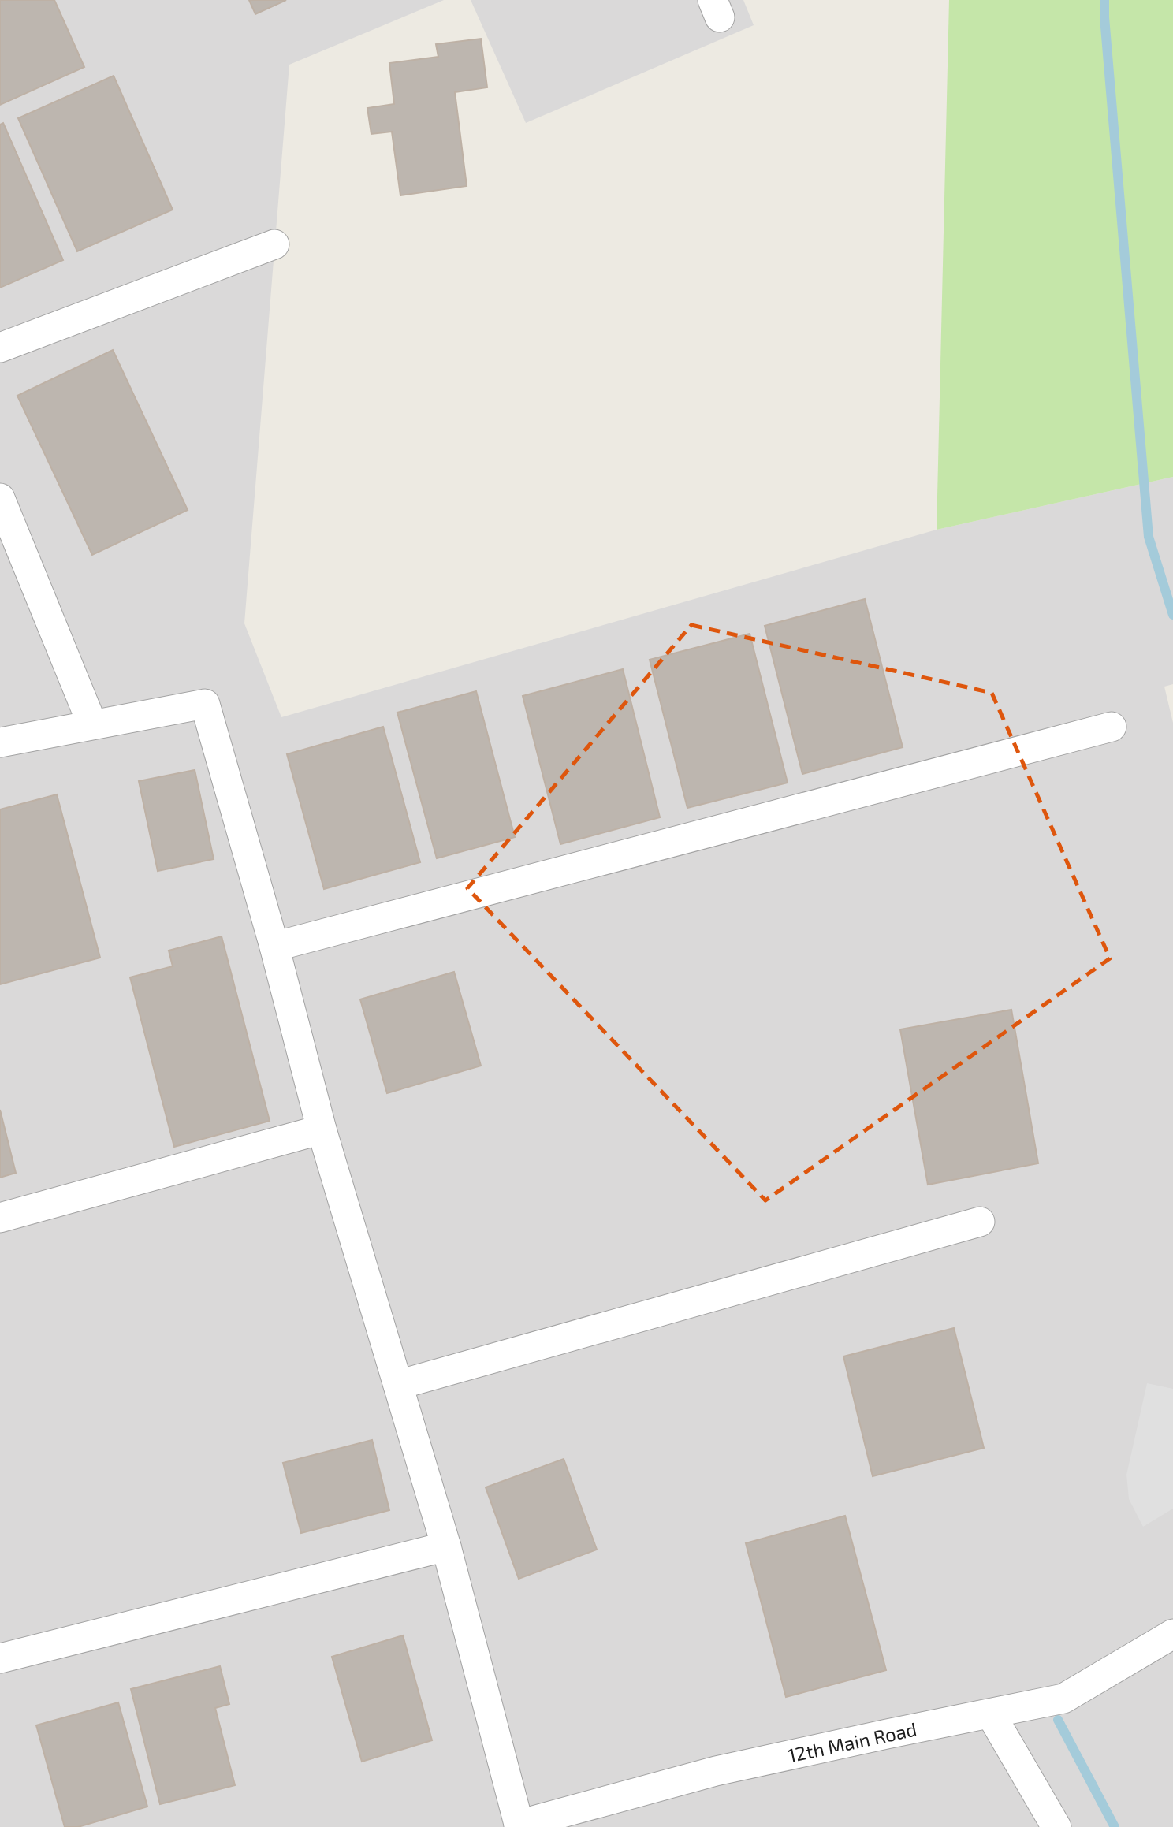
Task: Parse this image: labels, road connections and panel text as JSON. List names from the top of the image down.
{
  "streets": {
    "street": ["12th Main Road"]
  }
}
